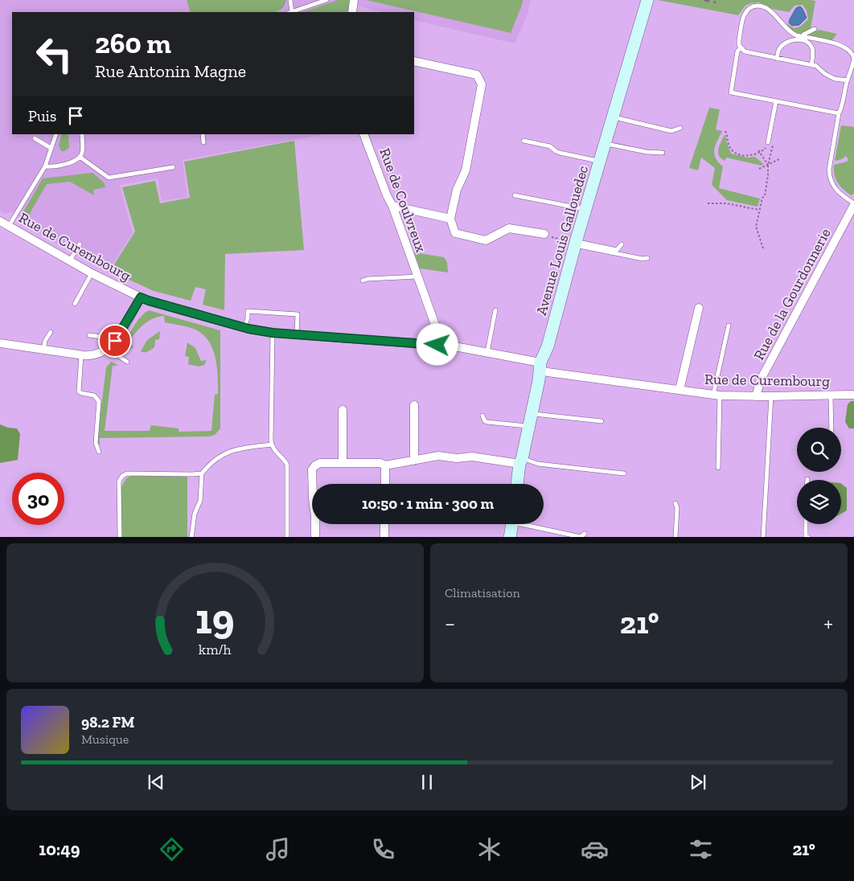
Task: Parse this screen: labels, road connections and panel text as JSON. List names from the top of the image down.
{
  "streets": {
    "main road": ["Avenue Louis Gallouedec"],
    "street": ["Rue de Coulvreux", "Rue de Curembourg", "Rue de la Gourdonnerie"]
  },
  "crossings": [
    ["Rue de Coulvreux", "Rue de Curembourg"],
    ["Avenue Louis Gallouedec", "Rue de Curembourg"],
    ["Rue de Curembourg", "Rue de la Gourdonnerie"]
  ],
  "page": {
    "turn": ["260 m", "Rue Antonin Magne"],
    "then": "Puis",
    "limit": "30",
    "trip": "10:50 · 1 min · 300 m",
    "tile": "Climatisation",
    "heat": ["−", "21°", "+"],
    "song": ["98.2 FM", "Musique"],
    "tabs": ["10:49", "21°"],
    "gauge": ["19", "km/h"]
  }
}
